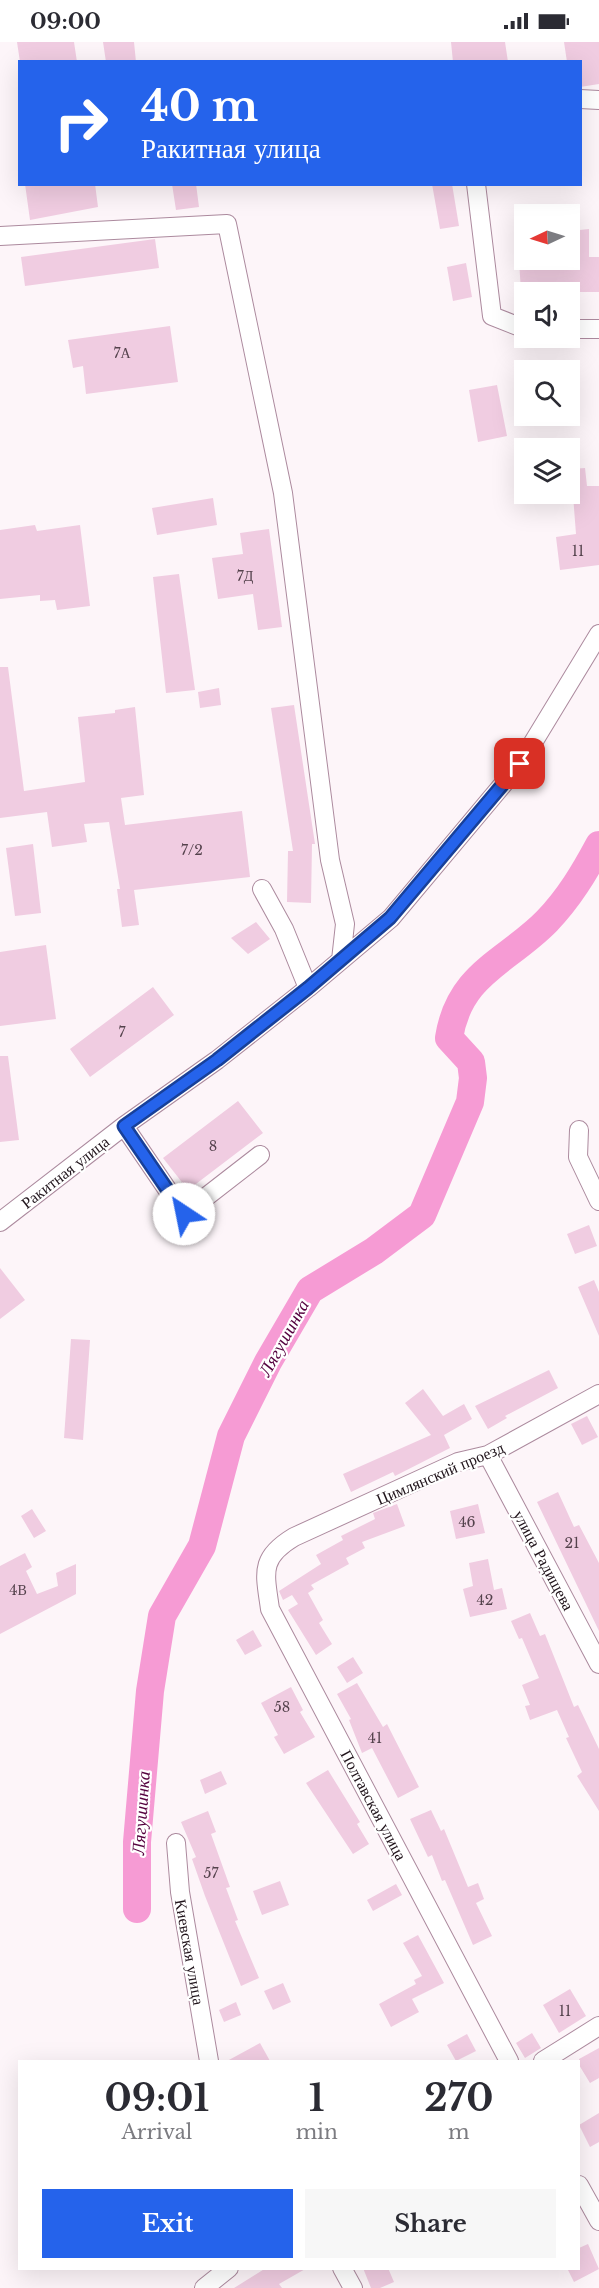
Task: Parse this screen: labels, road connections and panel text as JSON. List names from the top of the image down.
{
  "streets": {
    "street": [
      "Ракитная улица",
      "Цимлянский проезд",
      "улица Радищева",
      "Полтавская улица",
      "Киевская улица"
    ]
  },
  "crossings": [
    ["Цимлянский проезд", "улица Радищева"],
    ["Цимлянский проезд", "Полтавская улица"]
  ],
  "water": ["Лягушинка"],
  "house_numbers": [
    "7А",
    "11",
    "7Д",
    "7/2",
    "7",
    "8",
    "46",
    "21",
    "4В",
    "42",
    "58",
    "41",
    "57",
    "11"
  ],
  "north": "left",
  "page": {
    "status": "09:00",
    "turn": ["40 m", "Ракитная улица"],
    "eta": [
      "09:01",
      "Arrival",
      "1",
      "min",
      "270",
      "m"
    ],
    "buttons": ["Exit", "Share"]
  }
}
